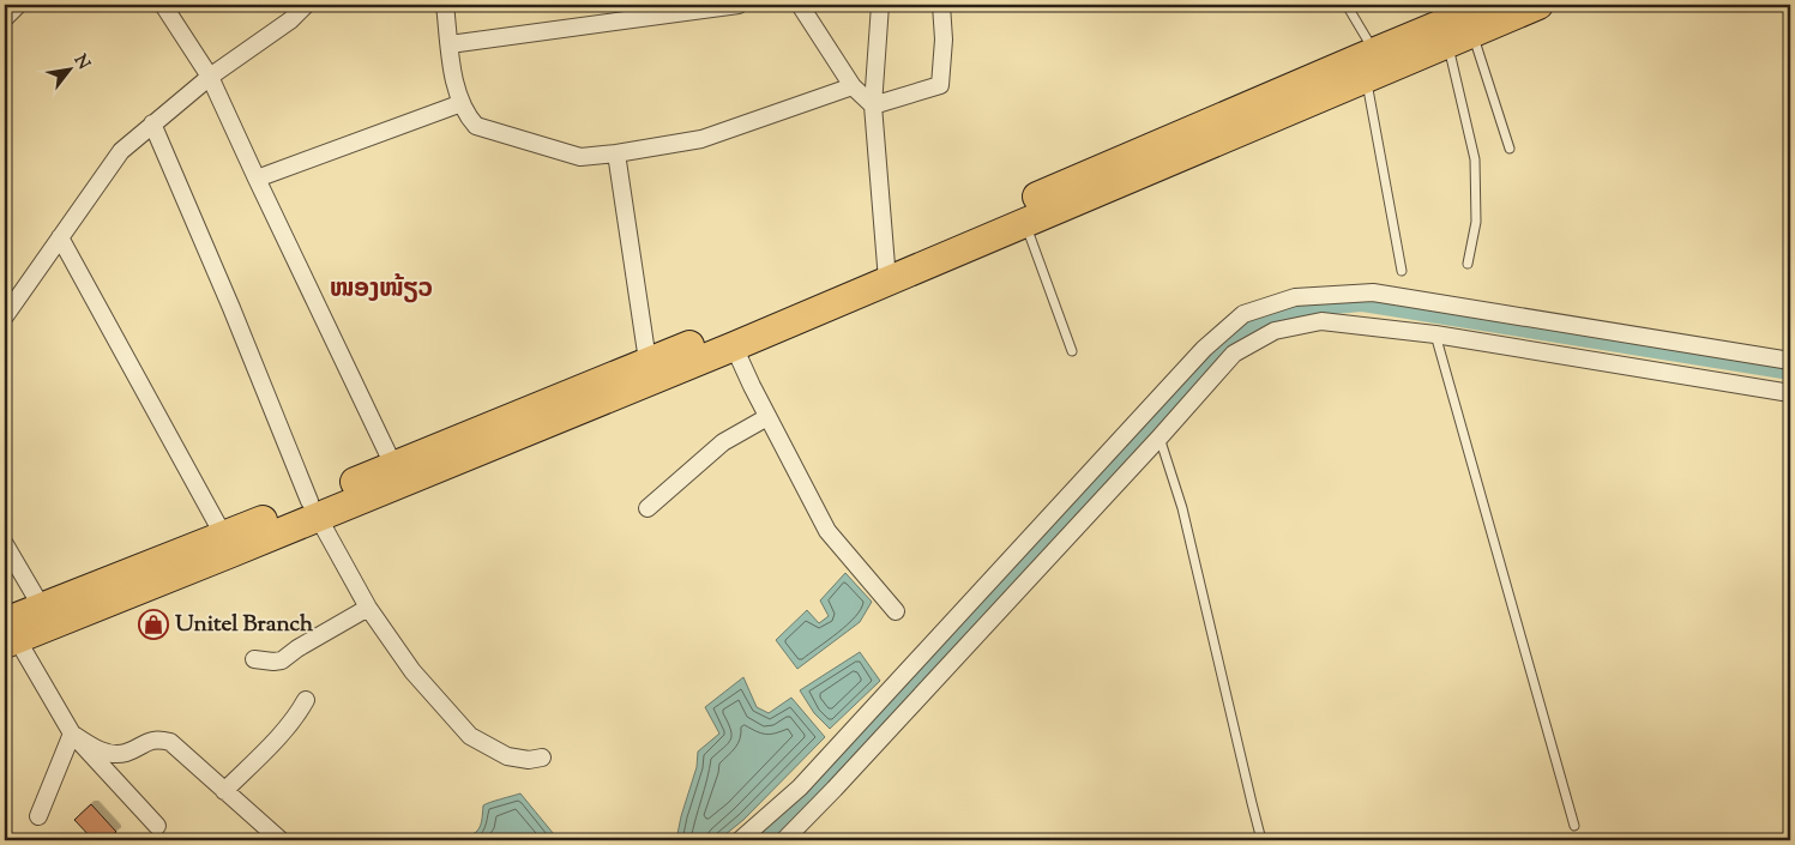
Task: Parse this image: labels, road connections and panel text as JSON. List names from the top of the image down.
{
  "districts": ["ໜອງໜ້ຽວ"],
  "places": {
    "shop": ["Unitel Branch"]
  },
  "north": "top right"
}
